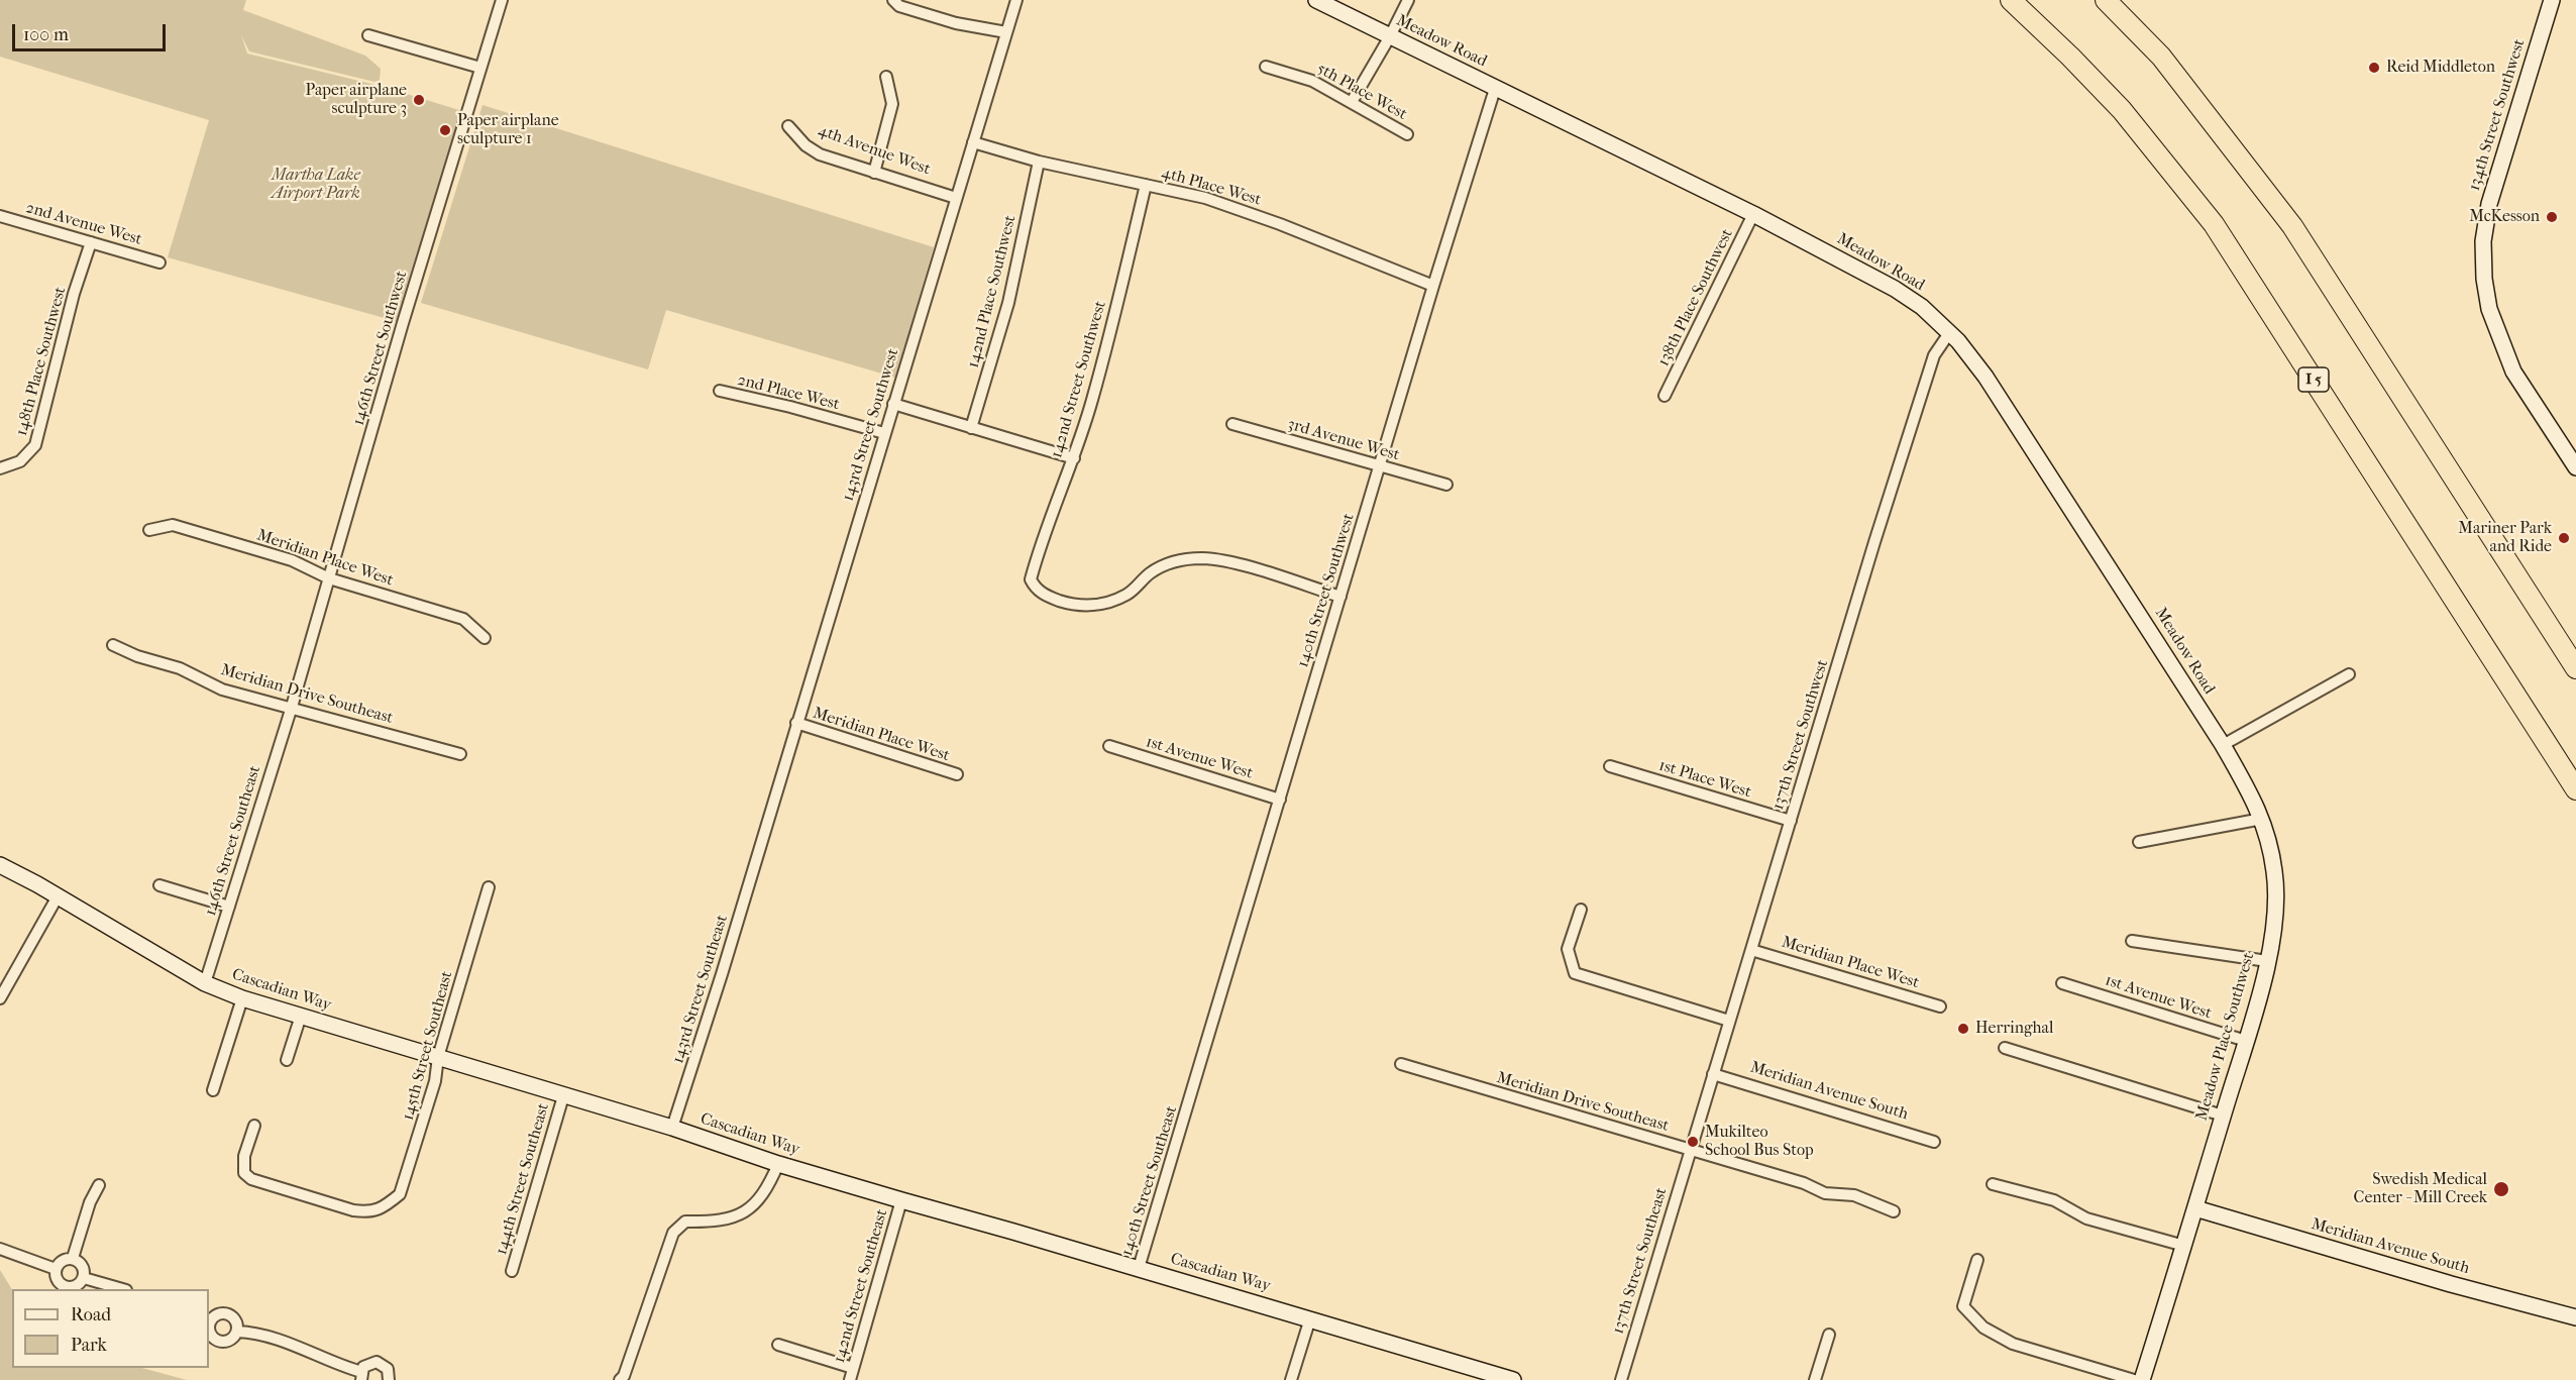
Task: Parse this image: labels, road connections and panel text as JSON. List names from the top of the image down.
{
  "streets": {
    "highway": ["I 5"],
    "street": [
      "Meadow Road",
      "5th Place West",
      "134th Street Southwest",
      "4th Avenue West",
      "4th Place West",
      "2nd Avenue West",
      "142nd Place Southwest",
      "138th Place Southwest",
      "146th Street Southwest",
      "148th Place Southwest",
      "142nd Street Southwest",
      "2nd Place West",
      "143rd Street Southwest",
      "3rd Avenue West",
      "Meridian Place West",
      "140th Street Southwest",
      "Meridian Drive Southeast",
      "137th Street Southwest",
      "1st Avenue West",
      "1st Place West",
      "146th Street Southeast",
      "143rd Street Southeast",
      "Cascadian Way",
      "Meadow Place Southwest",
      "145th Street Southeast",
      "Meridian Avenue South",
      "144th Street Southeast",
      "140th Street Southeast",
      "137th Street Southeast",
      "142nd Street Southeast"
    ]
  },
  "crossings": [
    ["Meadow Road", "138th Place Southwest"],
    ["Meadow Road", "140th Street Southwest"],
    ["Meadow Road", "137th Street Southwest"],
    ["Meadow Road", "Meadow Place Southwest"],
    ["4th Avenue West", "143rd Street Southwest"],
    ["4th Place West", "142nd Place Southwest"],
    ["4th Place West", "142nd Street Southwest"],
    ["4th Place West", "143rd Street Southwest"],
    ["4th Place West", "140th Street Southwest"],
    ["2nd Avenue West", "148th Place Southwest"],
    ["146th Street Southwest", "Meridian Place West"],
    ["146th Street Southwest", "Meridian Drive Southeast"],
    ["146th Street Southwest", "146th Street Southeast"],
    ["142nd Street Southwest", "140th Street Southwest"],
    ["2nd Place West", "143rd Street Southwest"],
    ["143rd Street Southwest", "Meridian Place West"],
    ["143rd Street Southwest", "143rd Street Southeast"],
    ["3rd Avenue West", "140th Street Southwest"],
    ["Meridian Place West", "137th Street Southwest"],
    ["140th Street Southwest", "1st Avenue West"],
    ["140th Street Southwest", "140th Street Southeast"],
    ["Meridian Drive Southeast", "137th Street Southwest"],
    ["Meridian Drive Southeast", "146th Street Southeast"],
    ["Meridian Drive Southeast", "137th Street Southeast"],
    ["137th Street Southwest", "1st Place West"],
    ["137th Street Southwest", "Meridian Avenue South"],
    ["137th Street Southwest", "137th Street Southeast"],
    ["1st Avenue West", "Meadow Place Southwest"],
    ["146th Street Southeast", "Cascadian Way"],
    ["143rd Street Southeast", "Cascadian Way"],
    ["Cascadian Way", "145th Street Southeast"],
    ["Cascadian Way", "144th Street Southeast"],
    ["Cascadian Way", "140th Street Southeast"],
    ["Cascadian Way", "142nd Street Southeast"],
    ["Meadow Place Southwest", "Meridian Avenue South"]
  ],
  "parks": ["Martha Lake Airport Park"],
  "places": [
    "Reid Middleton",
    "Paper airplane sculpture 3",
    "Paper airplane sculpture 1",
    "McKesson",
    "Mariner Park and Ride",
    "Herringhal",
    "Mukilteo School Bus Stop",
    "Swedish Medical Center - Mill Creek"
  ],
  "legend": ["Road", "Park"],
  "scale_bar": "100 m"
}
